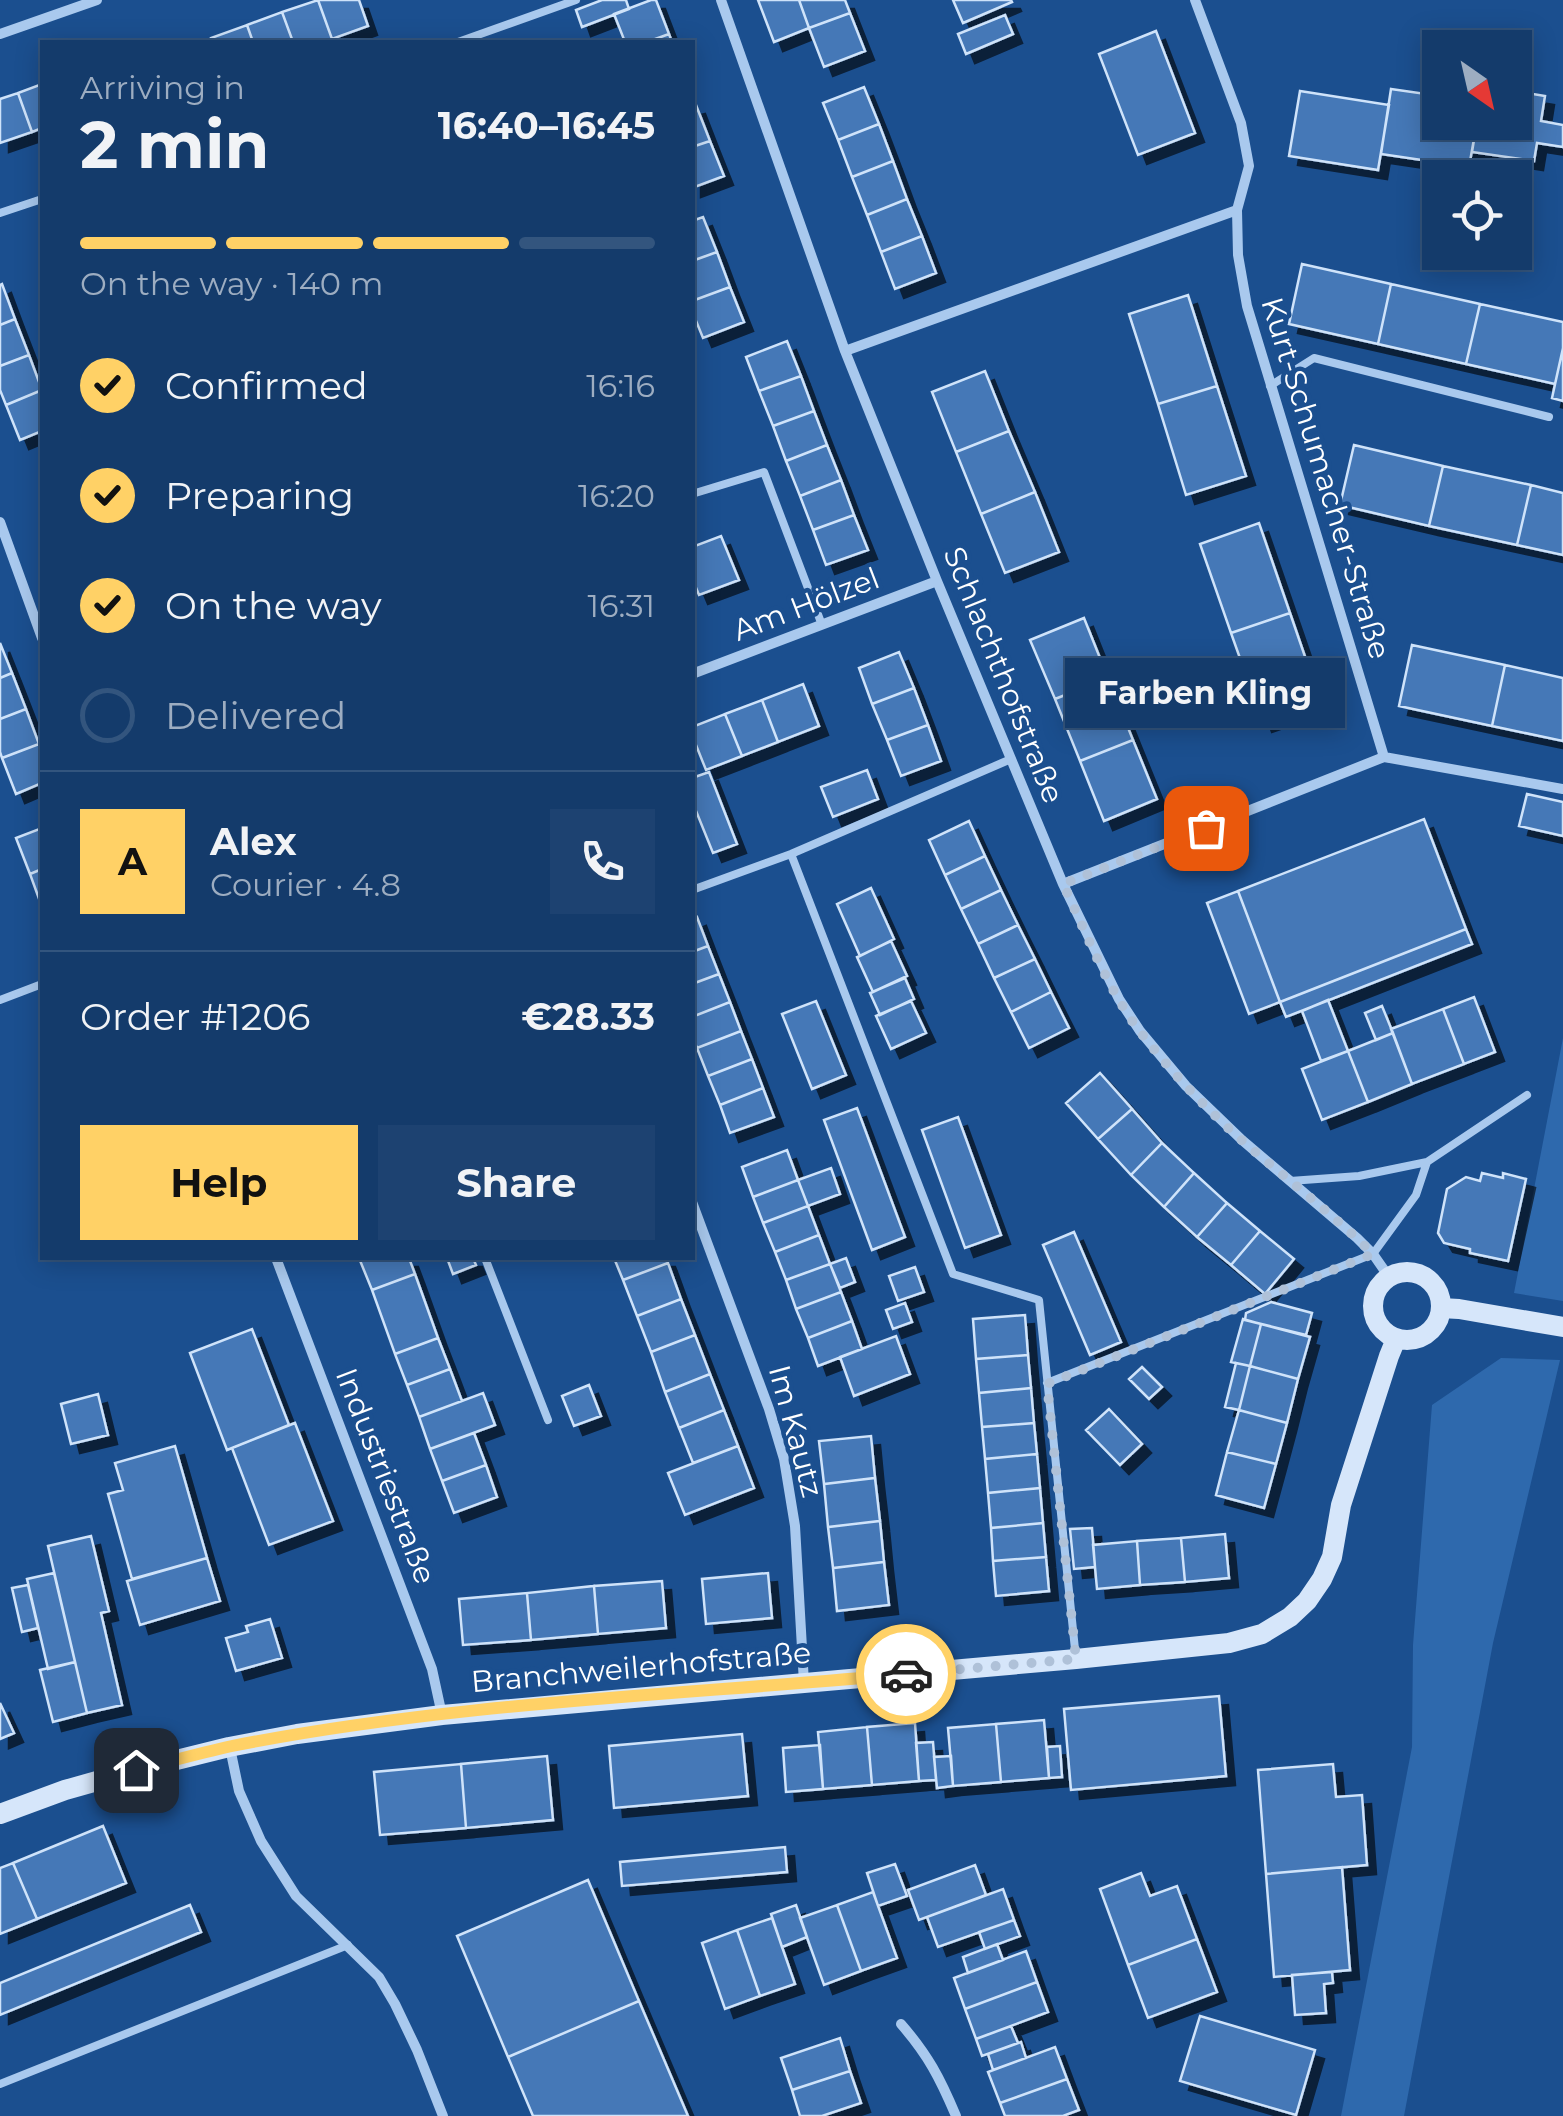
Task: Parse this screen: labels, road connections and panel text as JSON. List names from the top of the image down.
{
  "streets": {
    "street": [
      "Kurt-Schumacher-Straße",
      "Am Hölzel",
      "Schlachthofstraße",
      "Im Kautz",
      "Industriestraße",
      "Branchweilerhofstraße"
    ]
  },
  "crossings": [
    ["Am Hölzel", "Schlachthofstraße"],
    ["Schlachthofstraße", "Branchweilerhofstraße"],
    ["Im Kautz", "Branchweilerhofstraße"],
    ["Industriestraße", "Branchweilerhofstraße"]
  ],
  "places": ["Farben Kling"],
  "north": "bottom right",
  "page": {
    "heading": ["2 min", "Arriving in", "16:40–16:45"],
    "panel": [
      "Alex",
      "Courier · 4.8",
      "Order #1206",
      "€28.33"
    ],
    "bar": "On the way · 140 m",
    "list": [
      ["Confirmed", "16:16"],
      ["Preparing", "16:20"],
      ["On the way", "16:31"],
      "Delivered"
    ],
    "bubble": "Farben Kling",
    "round": "A",
    "buttons": ["Help", "Share"]
  }
}
